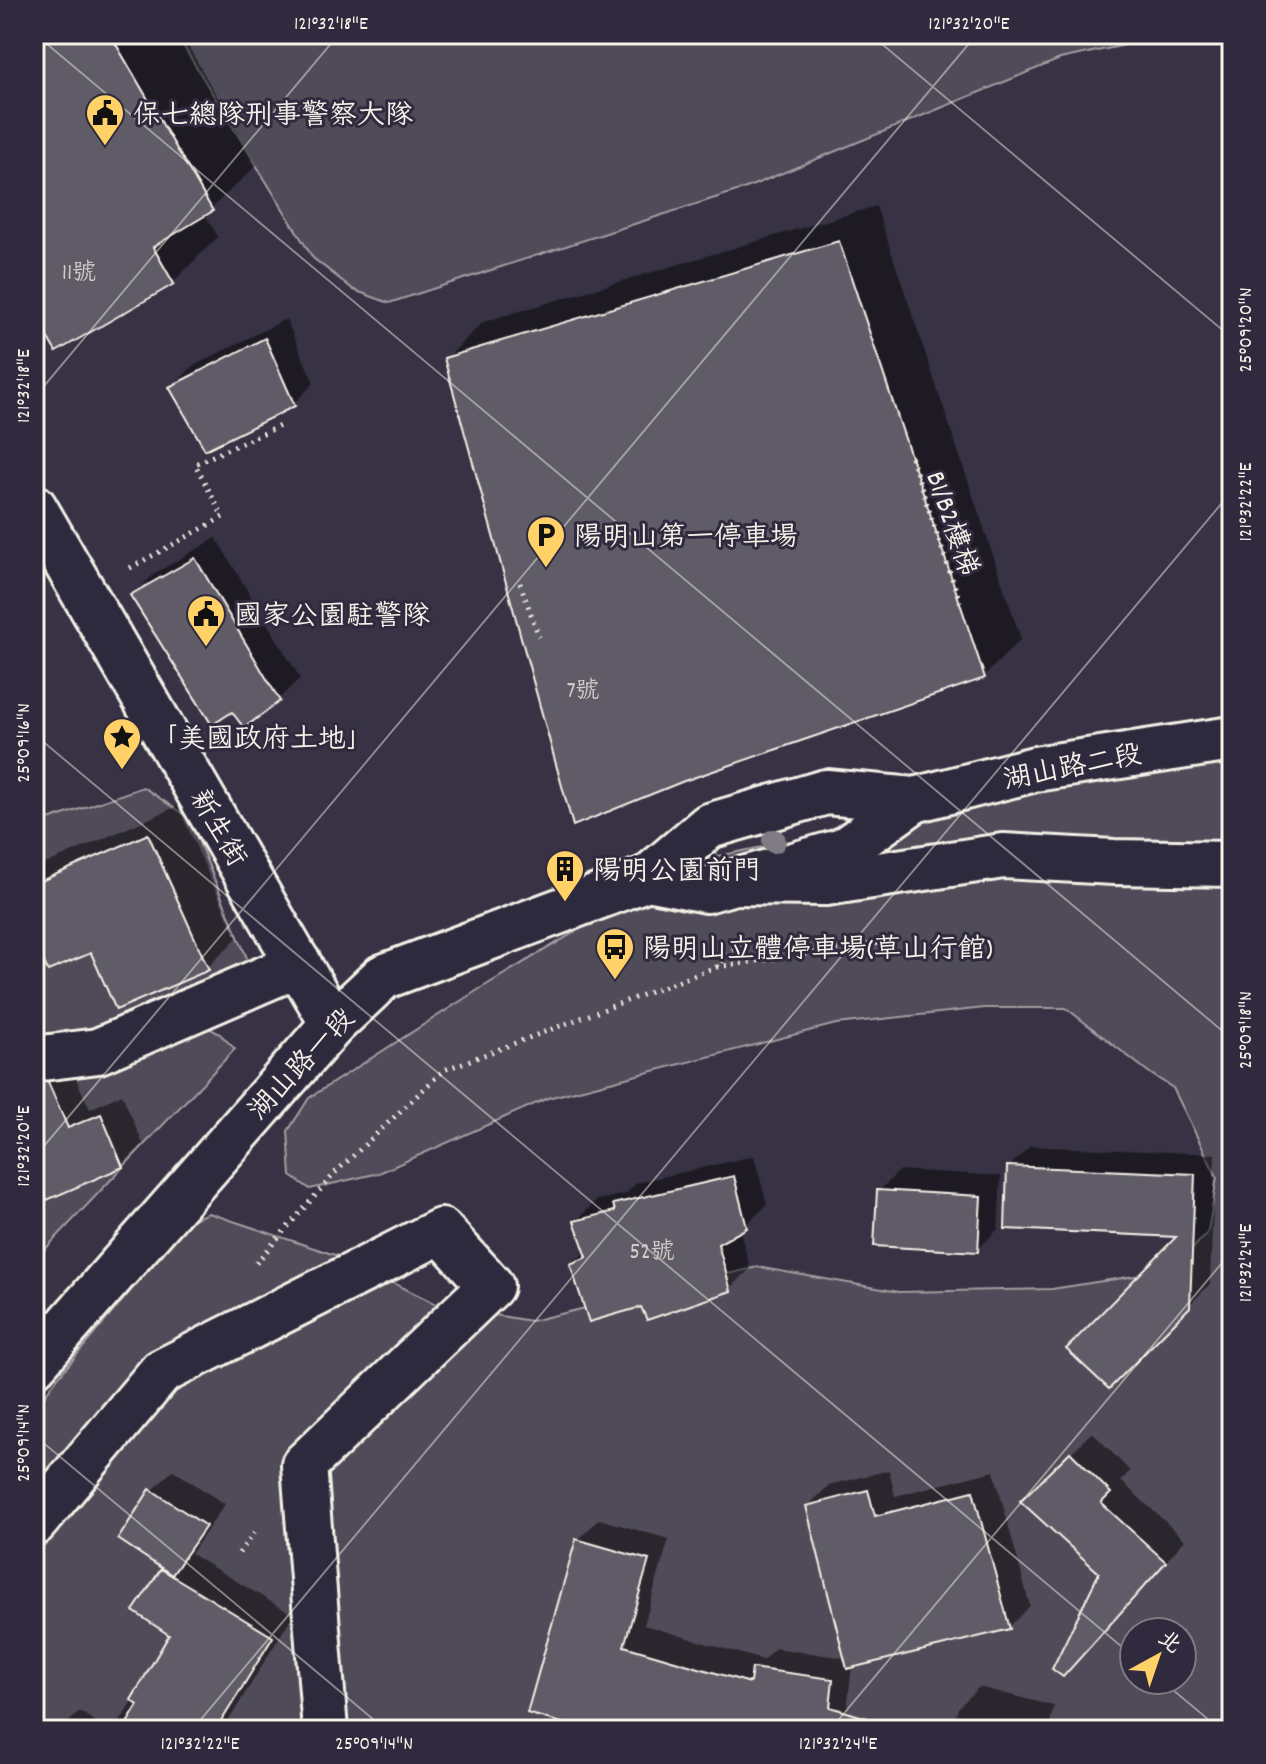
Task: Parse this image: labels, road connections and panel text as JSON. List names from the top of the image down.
{
  "streets": {
    "street": ["湖山路二段", "新生街", "湖山路一段"],
    "path": ["B1/B2樓梯"]
  },
  "crossings": [
    ["湖山路二段", "湖山路一段"],
    ["新生街", "湖山路一段"]
  ],
  "places": {
    "public building": ["保七總隊刑事警察大隊", "國家公園駐警隊"],
    "parking": ["陽明山第一停車場"],
    "place": ["「美國政府土地」"],
    "building": ["陽明公園前門"],
    "bus stop": ["陽明山立體停車場(草山行館)"]
  },
  "house_numbers": ["11號", "7號", "52號"],
  "north": "top right",
  "coordinates": [
    "121°32'18\"E",
    "121°32'20\"E",
    "25°09'20\"N",
    "121°32'22\"E",
    "25°09'16\"N",
    "25°09'18\"N",
    "121°32'24\"E",
    "25°09'14\"N"
  ]
}
